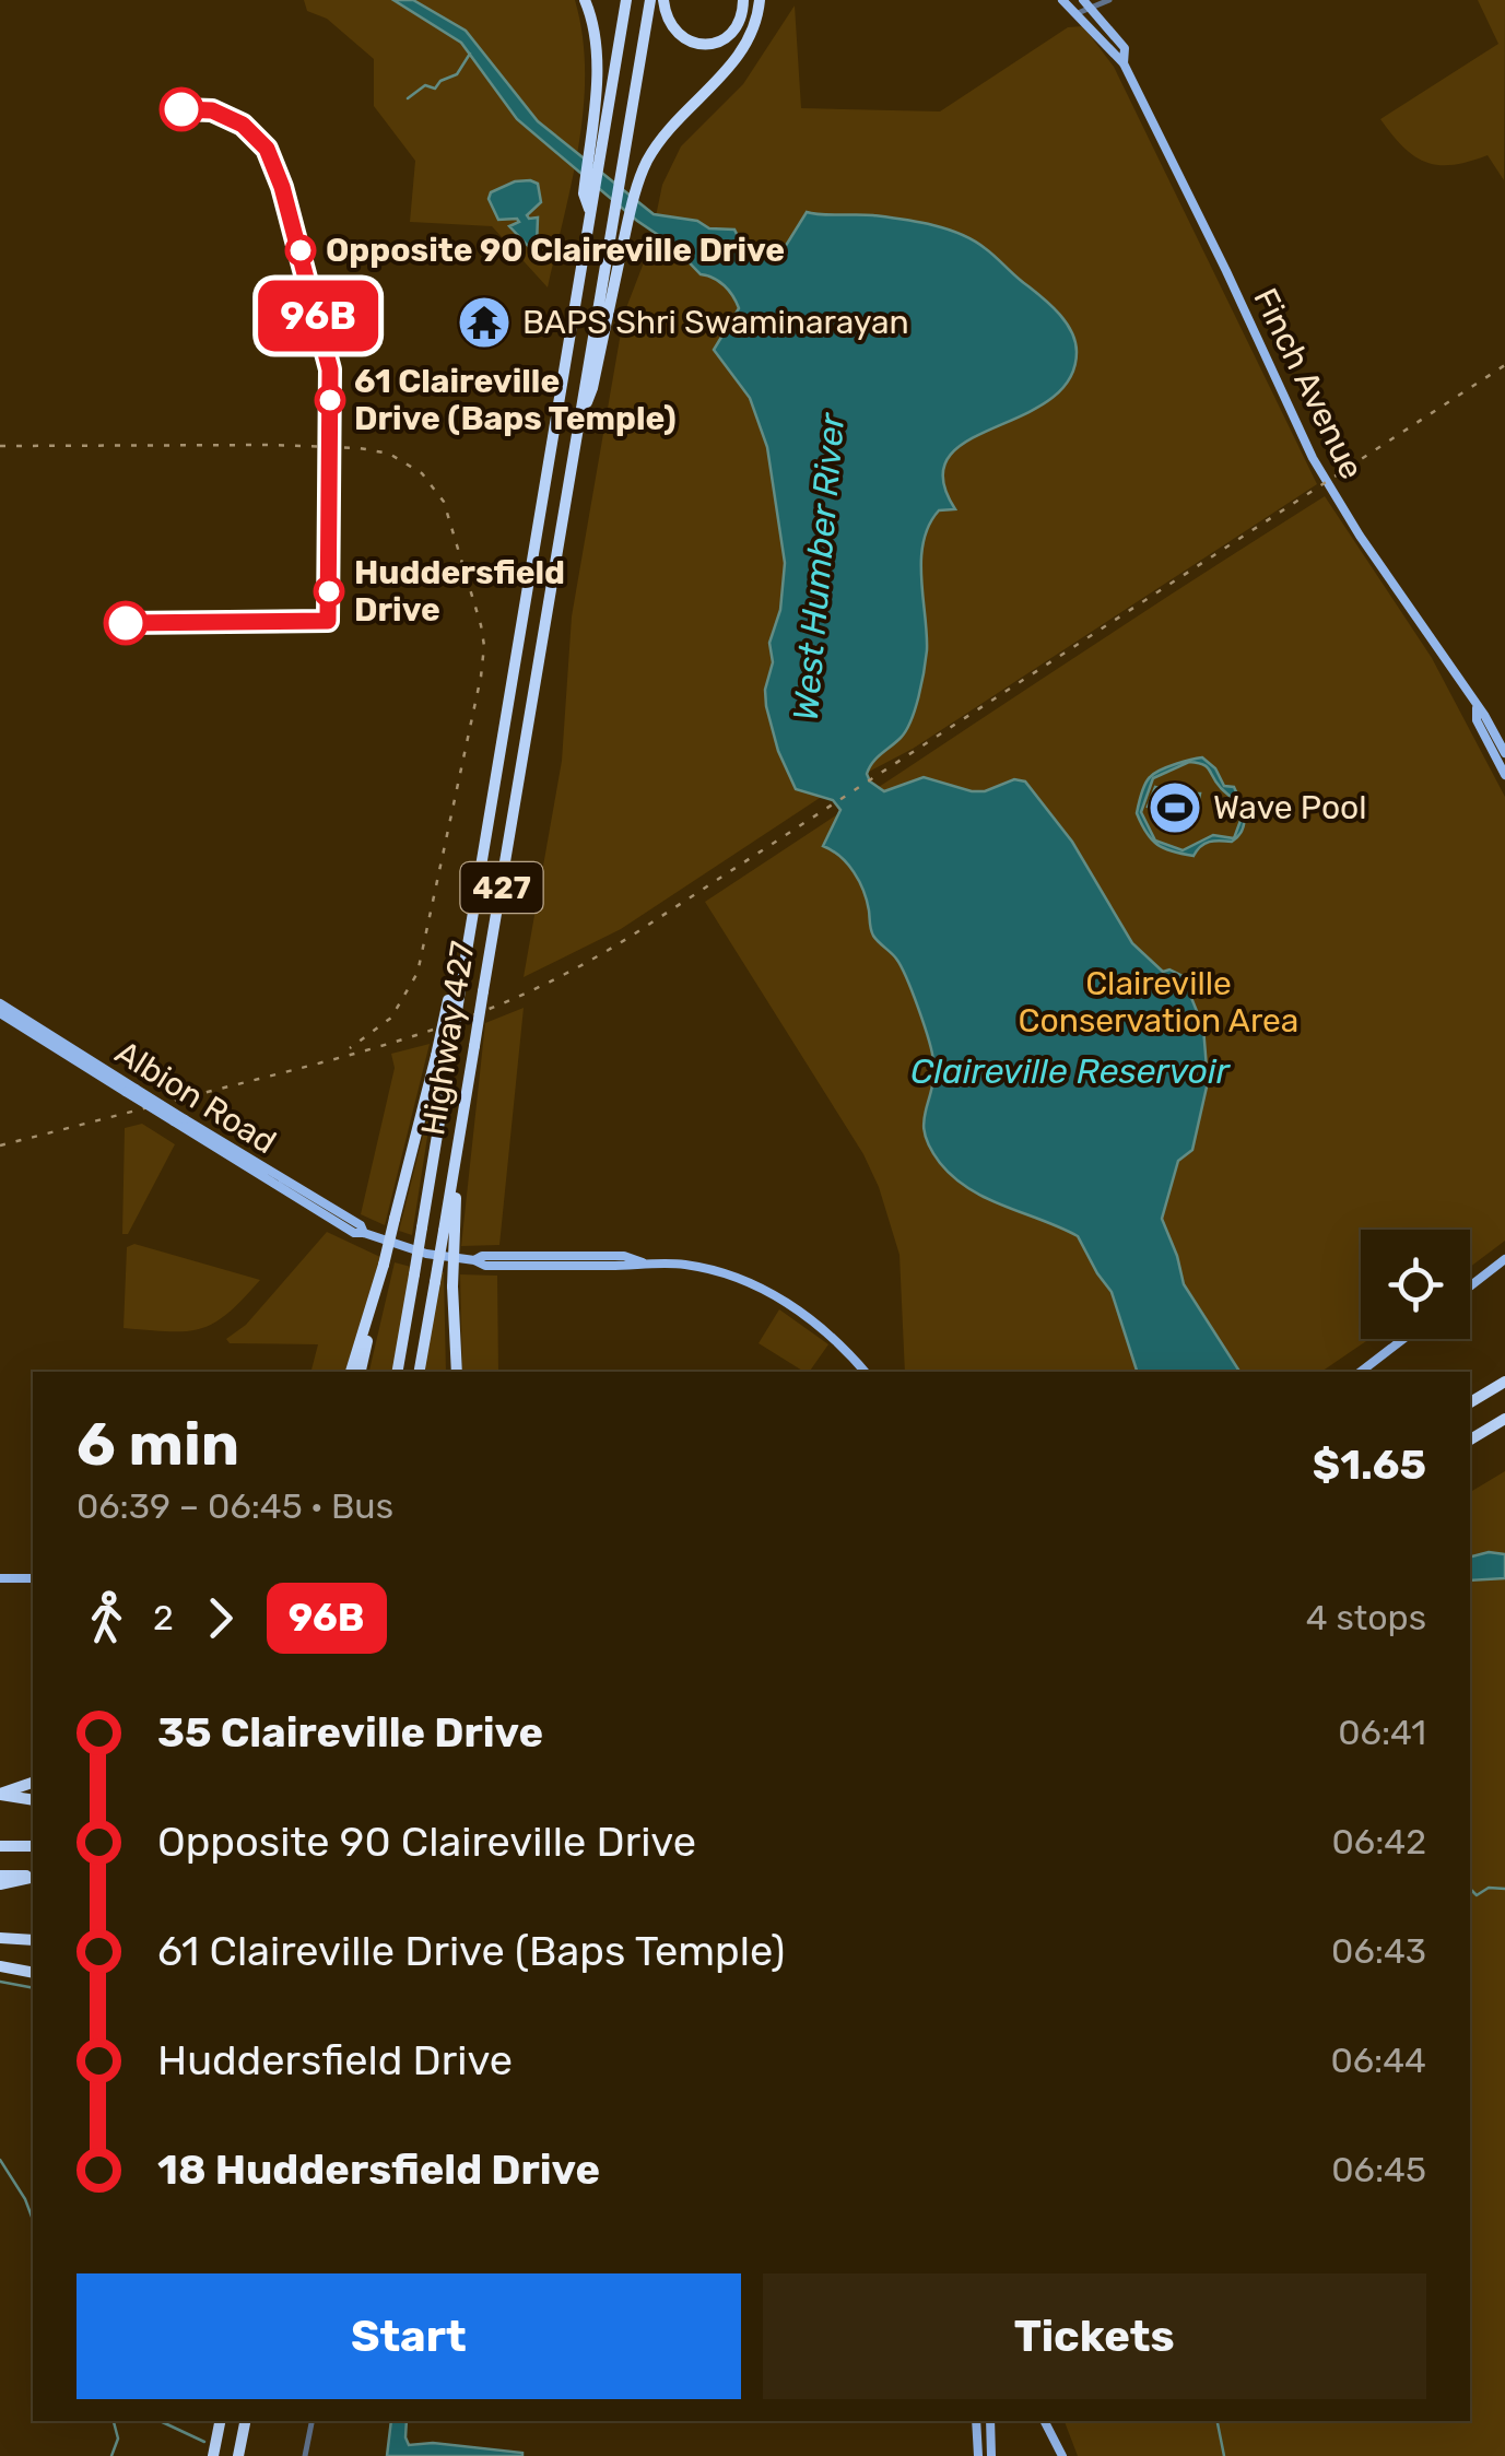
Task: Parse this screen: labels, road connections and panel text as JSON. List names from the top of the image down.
{
  "streets": {
    "highway": ["427", "Highway 427"],
    "main road": ["Finch Avenue", "Albion Road"]
  },
  "water": ["West Humber River", "Claireville Reservoir"],
  "parks": ["Claireville Conservation Area"],
  "places": {
    "other": ["Opposite 90 Claireville Drive", "61 Claireville Drive (Baps Temple)", "Huddersfield Drive"],
    "temple": ["BAPS Shri Swaminarayan"],
    "sports": ["Wave Pool"]
  },
  "lines": ["bus line 96B"],
  "page": {
    "on_map": "96B",
    "heading": ["6 min", "06:39 – 06:45 · Bus", "$1.65"],
    "legs": ["2", "96B", "4 stops"],
    "list": [
      {
        "name": "35 Claireville Drive",
        "value": "06:41"
      },
      {
        "name": "Opposite 90 Claireville Drive",
        "value": "06:42"
      },
      {
        "name": "61 Claireville Drive (Baps Temple)",
        "value": "06:43"
      },
      {
        "name": "Huddersfield Drive",
        "value": "06:44"
      },
      {
        "name": "18 Huddersfield Drive",
        "value": "06:45"
      }
    ],
    "buttons": ["Start", "Tickets"]
  }
}
